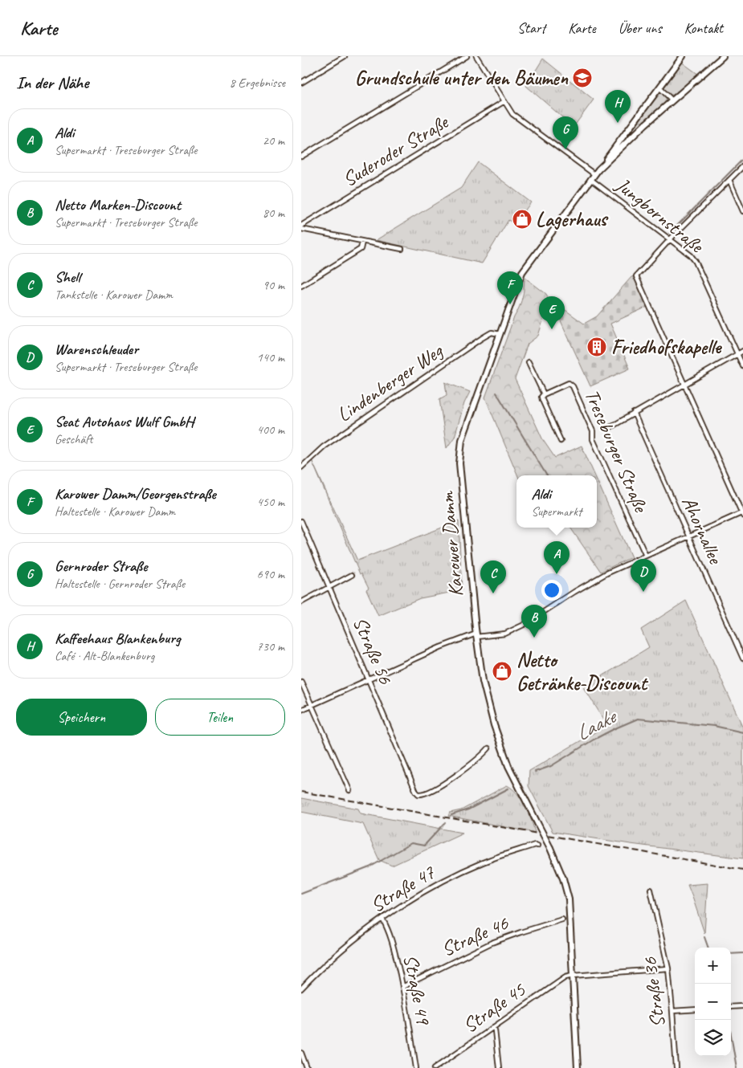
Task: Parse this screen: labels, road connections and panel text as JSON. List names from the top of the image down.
{
  "streets": {
    "main road": ["Karower Damm"],
    "street": [
      "Suderoder Straße",
      "Jungbornstraße",
      "Lindenberger Weg",
      "Treseburger Straße",
      "Ahornallee",
      "Straße 56",
      "Straße 47",
      "Straße 46",
      "Straße 49",
      "Straße 36",
      "Straße 45"
    ]
  },
  "crossings": [
    ["Suderoder Straße", "Jungbornstraße"],
    ["Jungbornstraße", "Karower Damm"],
    ["Lindenberger Weg", "Karower Damm"],
    ["Karower Damm", "Straße 45"],
    ["Straße 47", "Straße 49"],
    ["Straße 46", "Straße 49"]
  ],
  "water": ["Laake"],
  "places": {
    "school or university": ["Grundschule unter den Bäumen"],
    "shop": ["Lagerhaus", "Netto Getränke-Discount"],
    "building": ["Friedhofskapelle"]
  },
  "page": {
    "header": "Karte",
    "nav": [
      "Start",
      "Karte",
      "Über uns",
      "Kontakt"
    ],
    "heading": ["In der Nähe", "8 Ergebnisse"],
    "pins": [
      "H",
      "G",
      "F",
      "E",
      "A",
      "D",
      "C",
      "B"
    ],
    "list": [
      {
        "mark": "A",
        "name": "Aldi",
        "note": "Supermarkt · Treseburger Straße",
        "value": "20 m"
      },
      {
        "mark": "B",
        "name": "Netto Marken-Discount",
        "note": "Supermarkt · Treseburger Straße",
        "value": "80 m"
      },
      {
        "mark": "C",
        "name": "Shell",
        "note": "Tankstelle · Karower Damm",
        "value": "90 m"
      },
      {
        "mark": "D",
        "name": "Warenschleuder",
        "note": "Supermarkt · Treseburger Straße",
        "value": "140 m"
      },
      {
        "mark": "E",
        "name": "Seat Autohaus Wulf GmbH",
        "note": "Geschäft",
        "value": "400 m"
      },
      {
        "mark": "F",
        "name": "Karower Damm/Georgenstraße",
        "note": "Haltestelle · Karower Damm",
        "value": "450 m"
      },
      {
        "mark": "G",
        "name": "Gernroder Straße",
        "note": "Haltestelle · Gernroder Straße",
        "value": "690 m"
      },
      {
        "mark": "H",
        "name": "Kaffeehaus Blankenburg",
        "note": "Café · Alt-Blankenburg",
        "value": "730 m"
      }
    ],
    "popup": ["Aldi", "Supermarkt"],
    "buttons": ["Speichern", "Teilen"],
    "map_buttons": ["+", "−"]
  }
}
